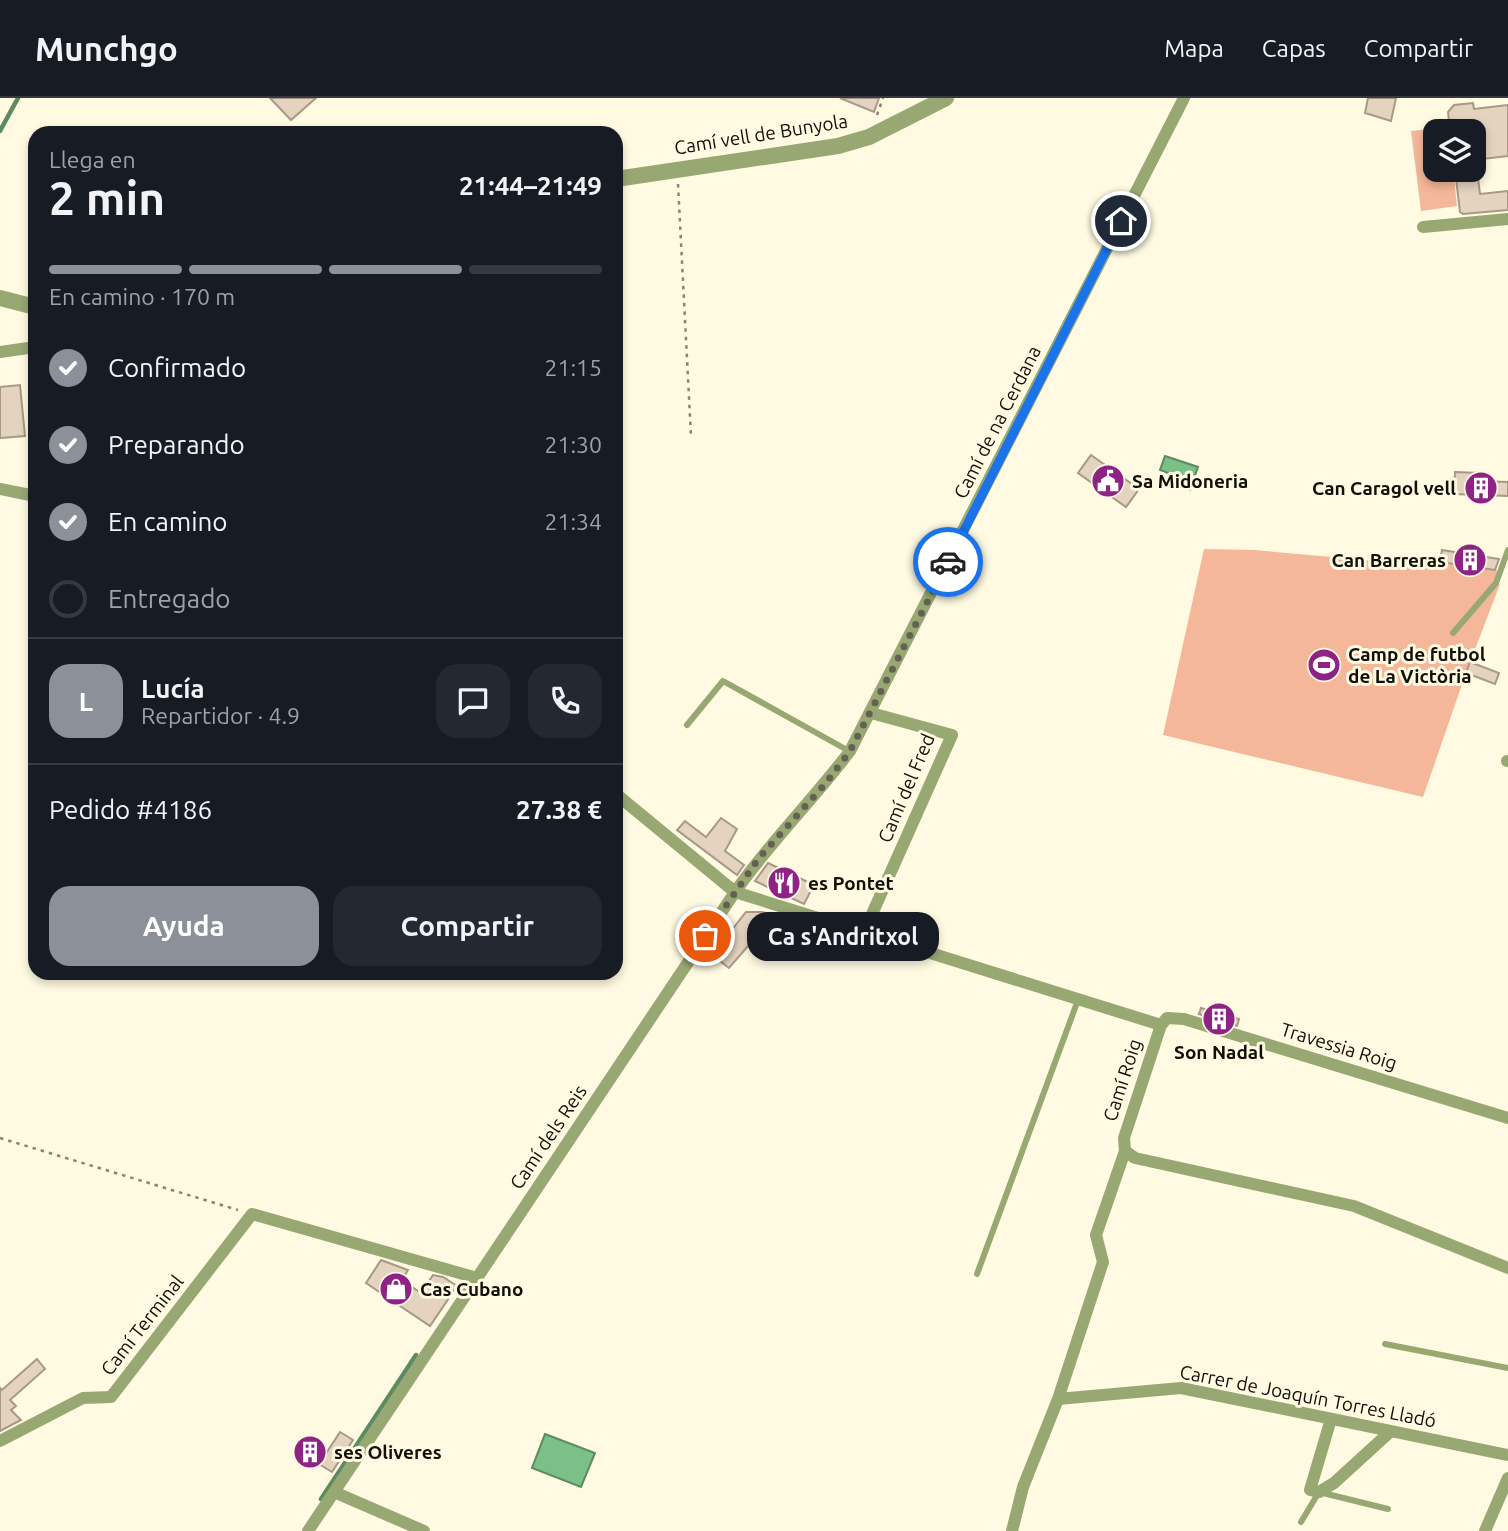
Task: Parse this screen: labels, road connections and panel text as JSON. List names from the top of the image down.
{
  "streets": {
    "street": [
      "Camí vell de Bunyola",
      "Camí de na Cerdana",
      "Camí del Fred",
      "Travessia Roig",
      "Camí Roig",
      "Camí dels Reis",
      "Camí Terminal",
      "Carrer de Joaquín Torres Lladó"
    ]
  },
  "crossings": [
    ["Camí de na Cerdana", "Camí del Fred"],
    ["Camí de na Cerdana", "Camí Roig"],
    ["Camí de na Cerdana", "Camí dels Reis"],
    ["Camí del Fred", "Camí Roig"],
    ["Travessia Roig", "Camí Roig"],
    ["Camí Roig", "Camí dels Reis"]
  ],
  "places": {
    "public building": ["Sa Midoneria"],
    "building": [
      "Can Caragol vell",
      "Can Barreras",
      "Son Nadal",
      "ses Oliveres"
    ],
    "sports": ["Camp de futbol de La Victòria"],
    "restaurant": ["es Pontet"],
    "other": ["Ca s'Andritxol"],
    "shop": ["Cas Cubano"]
  },
  "page": {
    "header": "Munchgo",
    "nav": ["Mapa", "Capas", "Compartir"],
    "heading": ["2 min", "Llega en", "21:44–21:49"],
    "panel": [
      "Lucía",
      "Repartidor · 4.9",
      "Pedido #4186",
      "27.38 €"
    ],
    "bar": "En camino · 170 m",
    "list": [
      ["Confirmado", "21:15"],
      ["Preparando", "21:30"],
      ["En camino", "21:34"],
      "Entregado"
    ],
    "round": "L",
    "buttons": ["Ayuda", "Compartir"],
    "bubble": "Ca s'Andritxol"
  }
}
